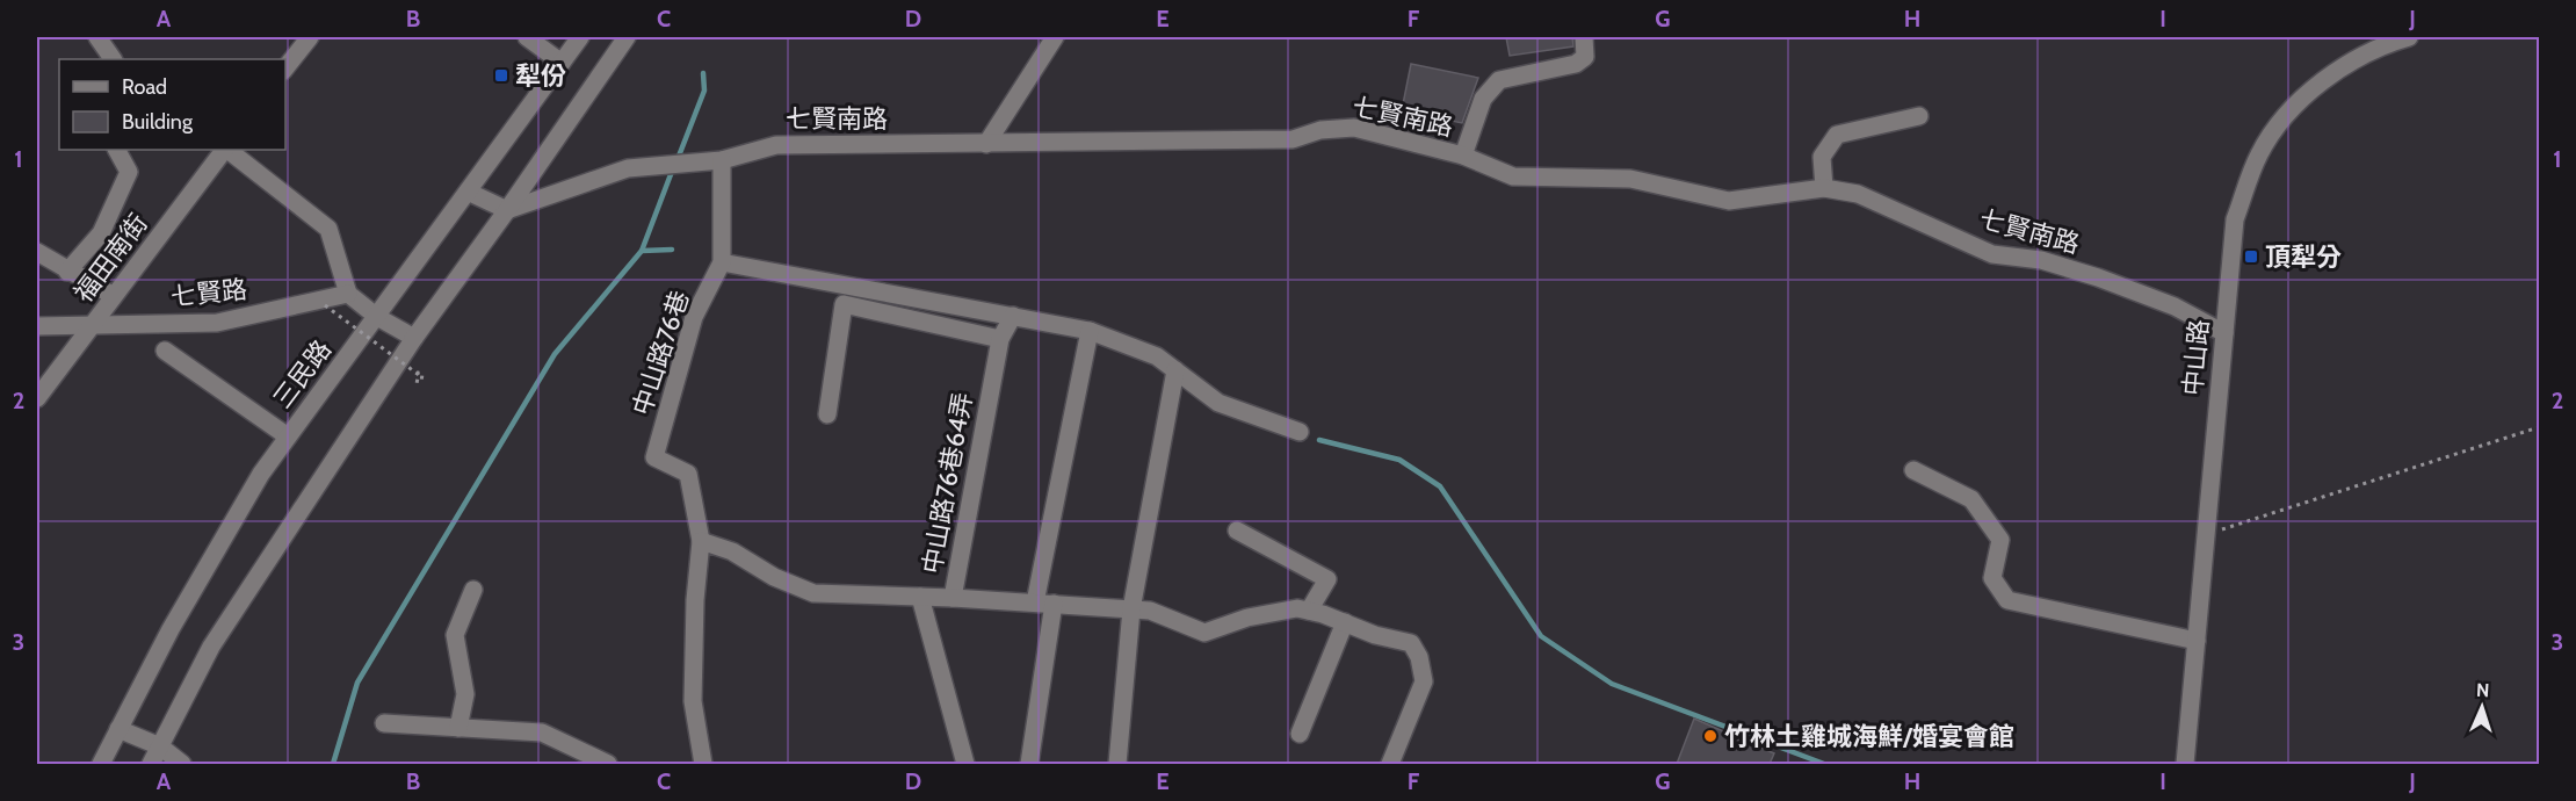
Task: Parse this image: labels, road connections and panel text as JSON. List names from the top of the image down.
{
  "streets": {
    "street": [
      "七賢南路",
      "福田南街",
      "七賢路",
      "中山路76巷",
      "中山路",
      "三民路",
      "中山路76巷64弄"
    ]
  },
  "crossings": [
    ["七賢南路", "中山路76巷"],
    ["七賢南路", "中山路"],
    ["福田南街", "七賢路"]
  ],
  "places": {
    "transit": ["犁份", "頂犁分"],
    "other": ["竹林土雞城海鮮/婚宴會館"]
  },
  "legend": ["Road", "Building"],
  "north": "top",
  "grid": {
    "columns": [
      "A",
      "B",
      "C",
      "D",
      "E",
      "F",
      "G",
      "H",
      "I",
      "J"
    ],
    "rows": ["1", "2", "3"]
  }
}
